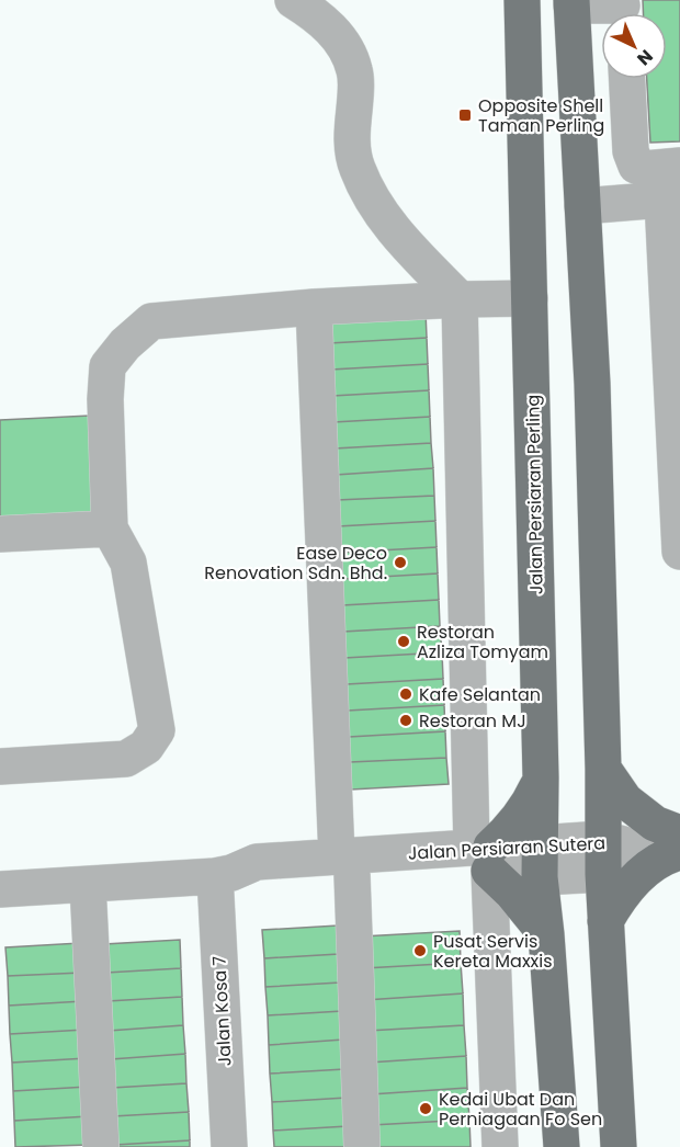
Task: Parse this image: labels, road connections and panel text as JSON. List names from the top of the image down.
{
  "streets": {
    "main road": ["Jalan Persiaran Perling"],
    "street": ["Jalan Persiaran Sutera", "Jalan Kosa 7"]
  },
  "crossings": [
    ["Jalan Persiaran Perling", "Jalan Persiaran Sutera"],
    ["Jalan Persiaran Sutera", "Jalan Kosa 7"]
  ],
  "places": {
    "transit": ["Opposite Shell Taman Perling"],
    "other": [
      "Ease Deco Renovation Sdn. Bhd.",
      "Restoran Azliza Tomyam",
      "Kafe Selantan",
      "Restoran MJ",
      "Pusat Servis Kereta Maxxis",
      "Kedai Ubat Dan Perniagaan Fo Sen"
    ]
  },
  "north": "bottom right"
}
